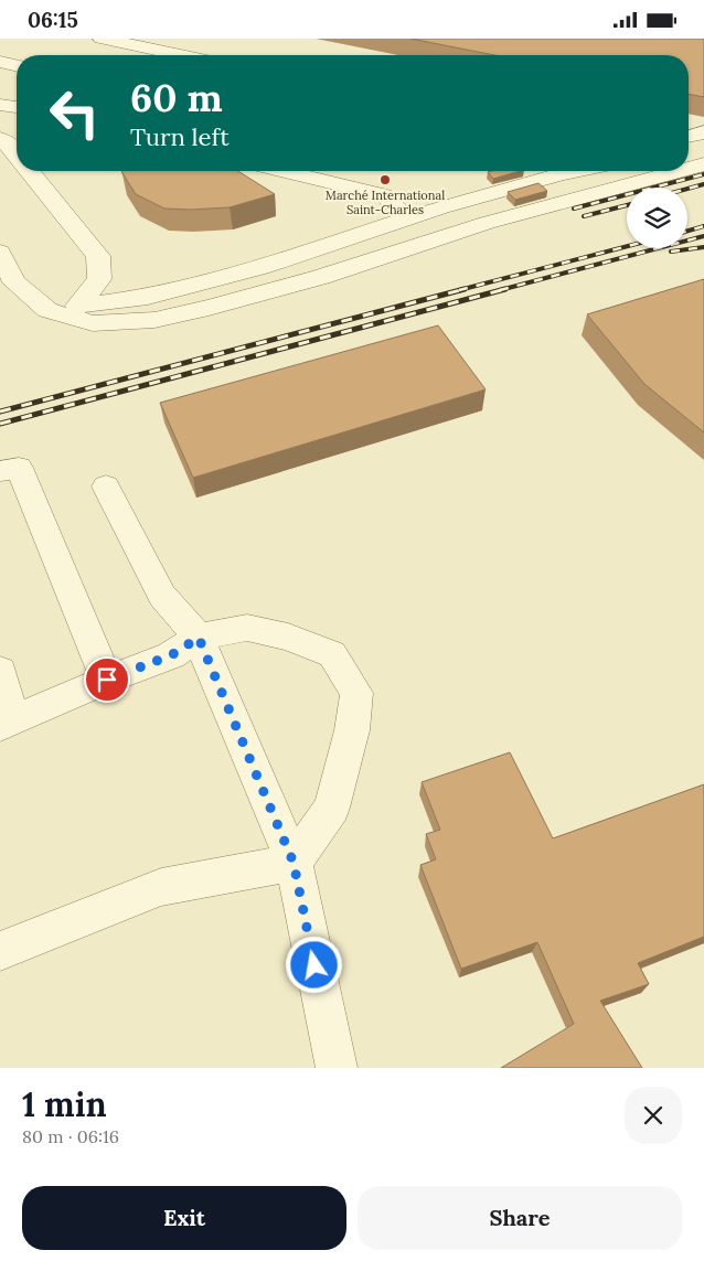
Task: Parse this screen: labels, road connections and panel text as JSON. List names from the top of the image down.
{
  "places": ["Marché International Saint-Charles"],
  "page": {
    "status": "06:15",
    "turn": ["60 m", "Turn left"],
    "heading": ["1 min", "80 m · 06:16"],
    "buttons": ["Exit", "Share"]
  }
}
